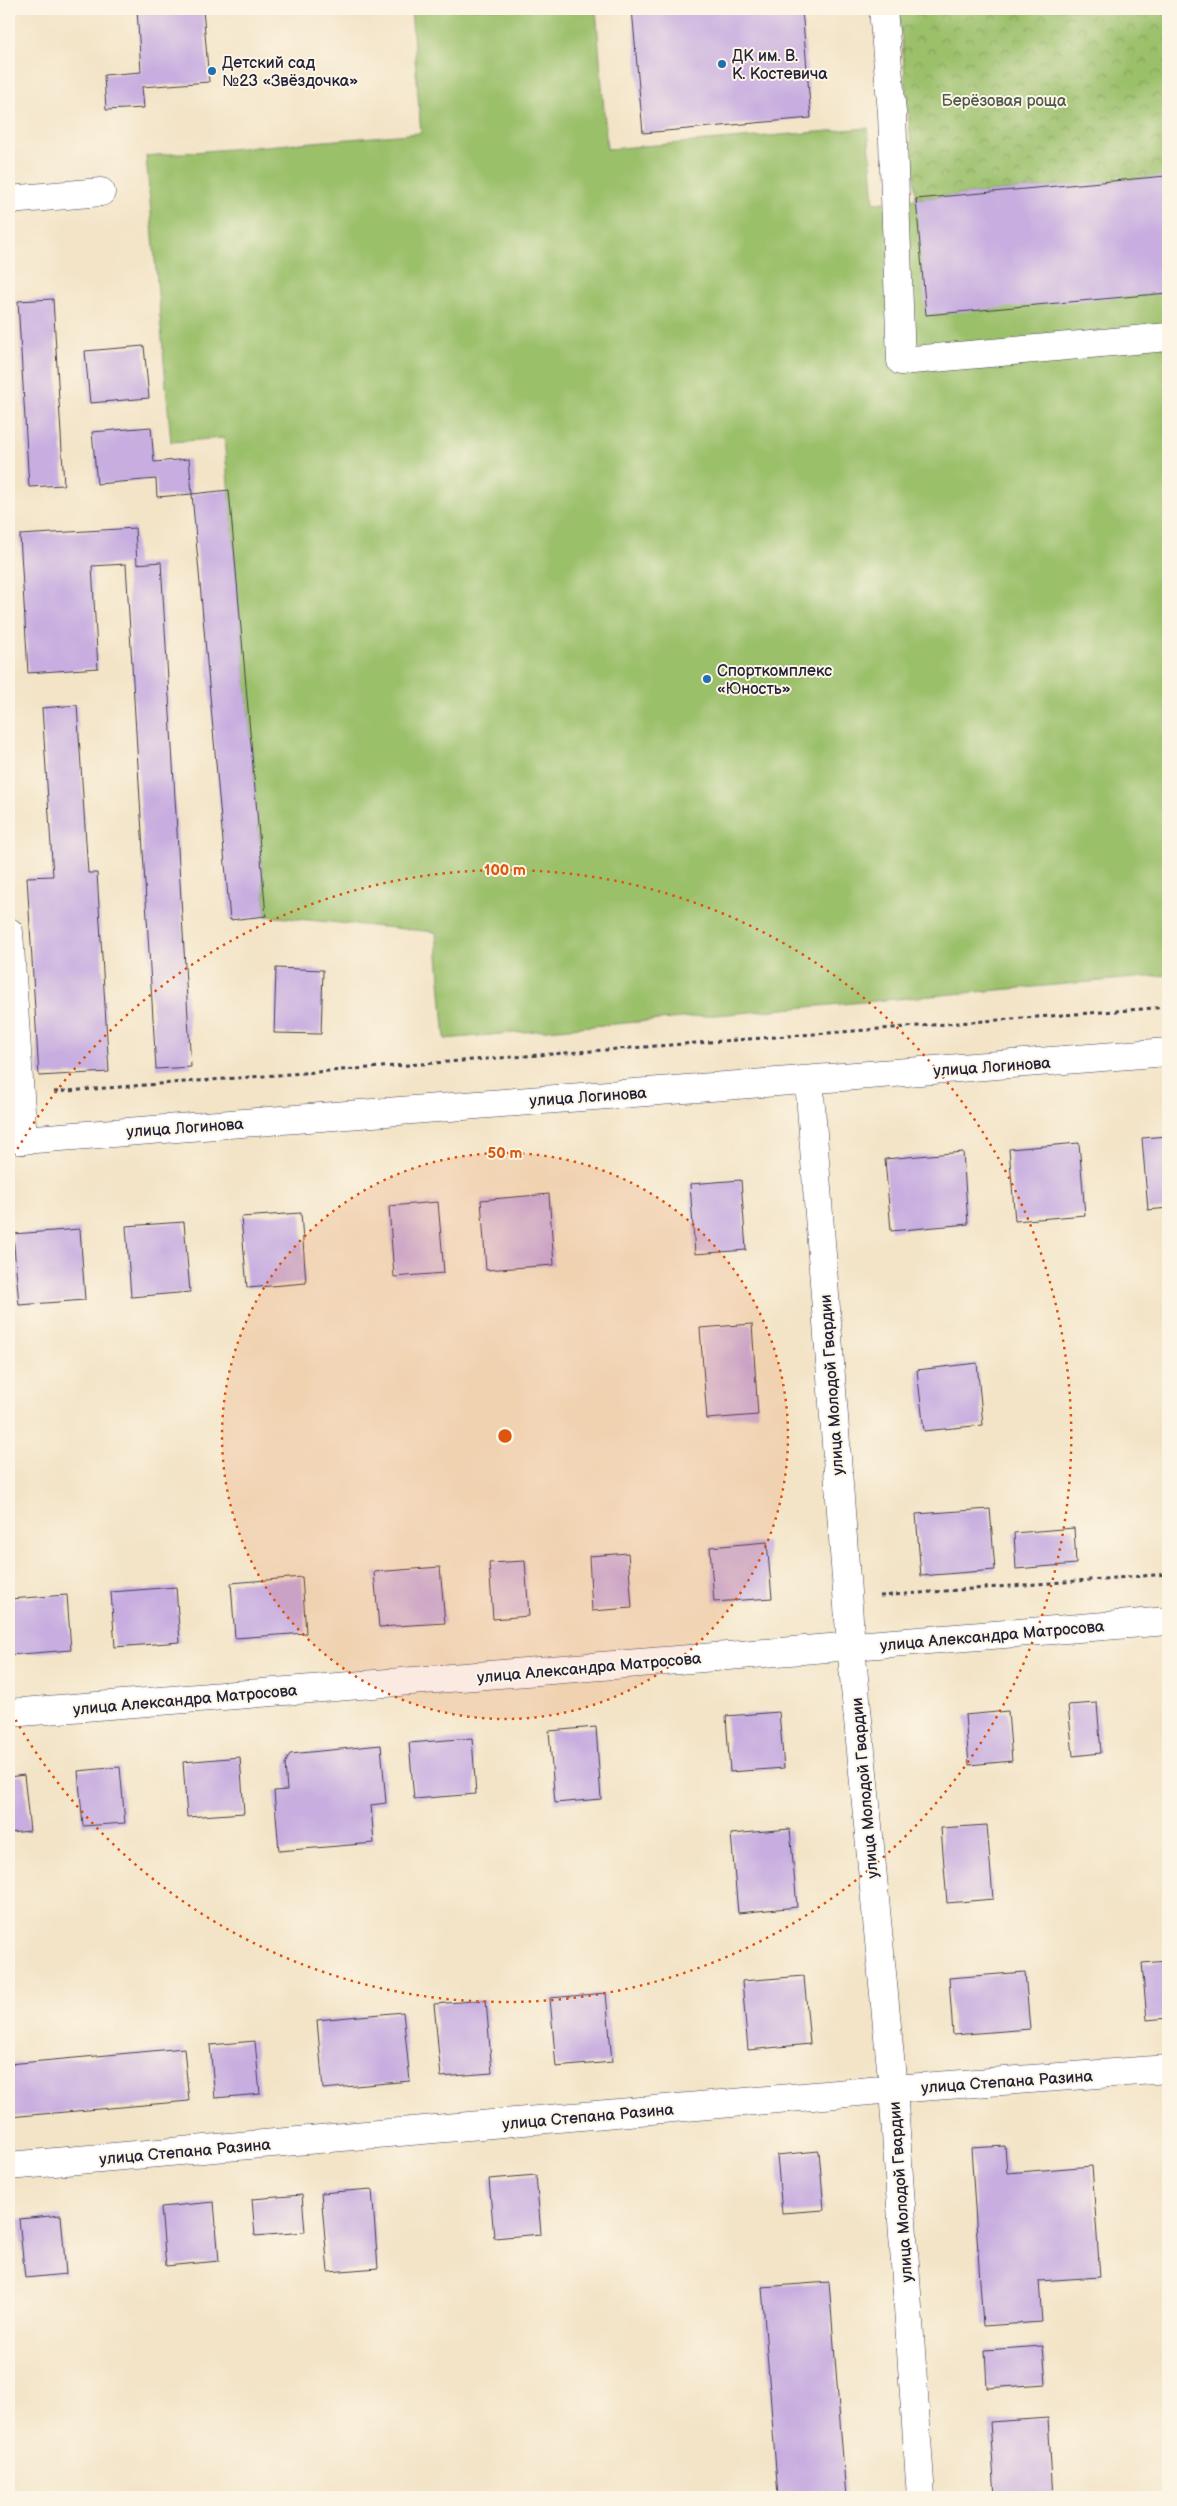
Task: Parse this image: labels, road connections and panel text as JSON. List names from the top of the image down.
{
  "streets": {
    "street": [
      "улица Логинова",
      "улица Молодой Гвардии",
      "улица Александра Матросова",
      "улица Степана Разина"
    ]
  },
  "crossings": [
    ["улица Логинова", "улица Молодой Гвардии"],
    ["улица Молодой Гвардии", "улица Александра Матросова"],
    ["улица Молодой Гвардии", "улица Степана Разина"]
  ],
  "parks": ["Берёзовая роща"],
  "places": ["ДК им. В. К. Костевича", "Детский сад №23 «Звёздочка»", "Спорткомплекс «Юность»"],
  "rings": ["100 m", "50 m"]
}
